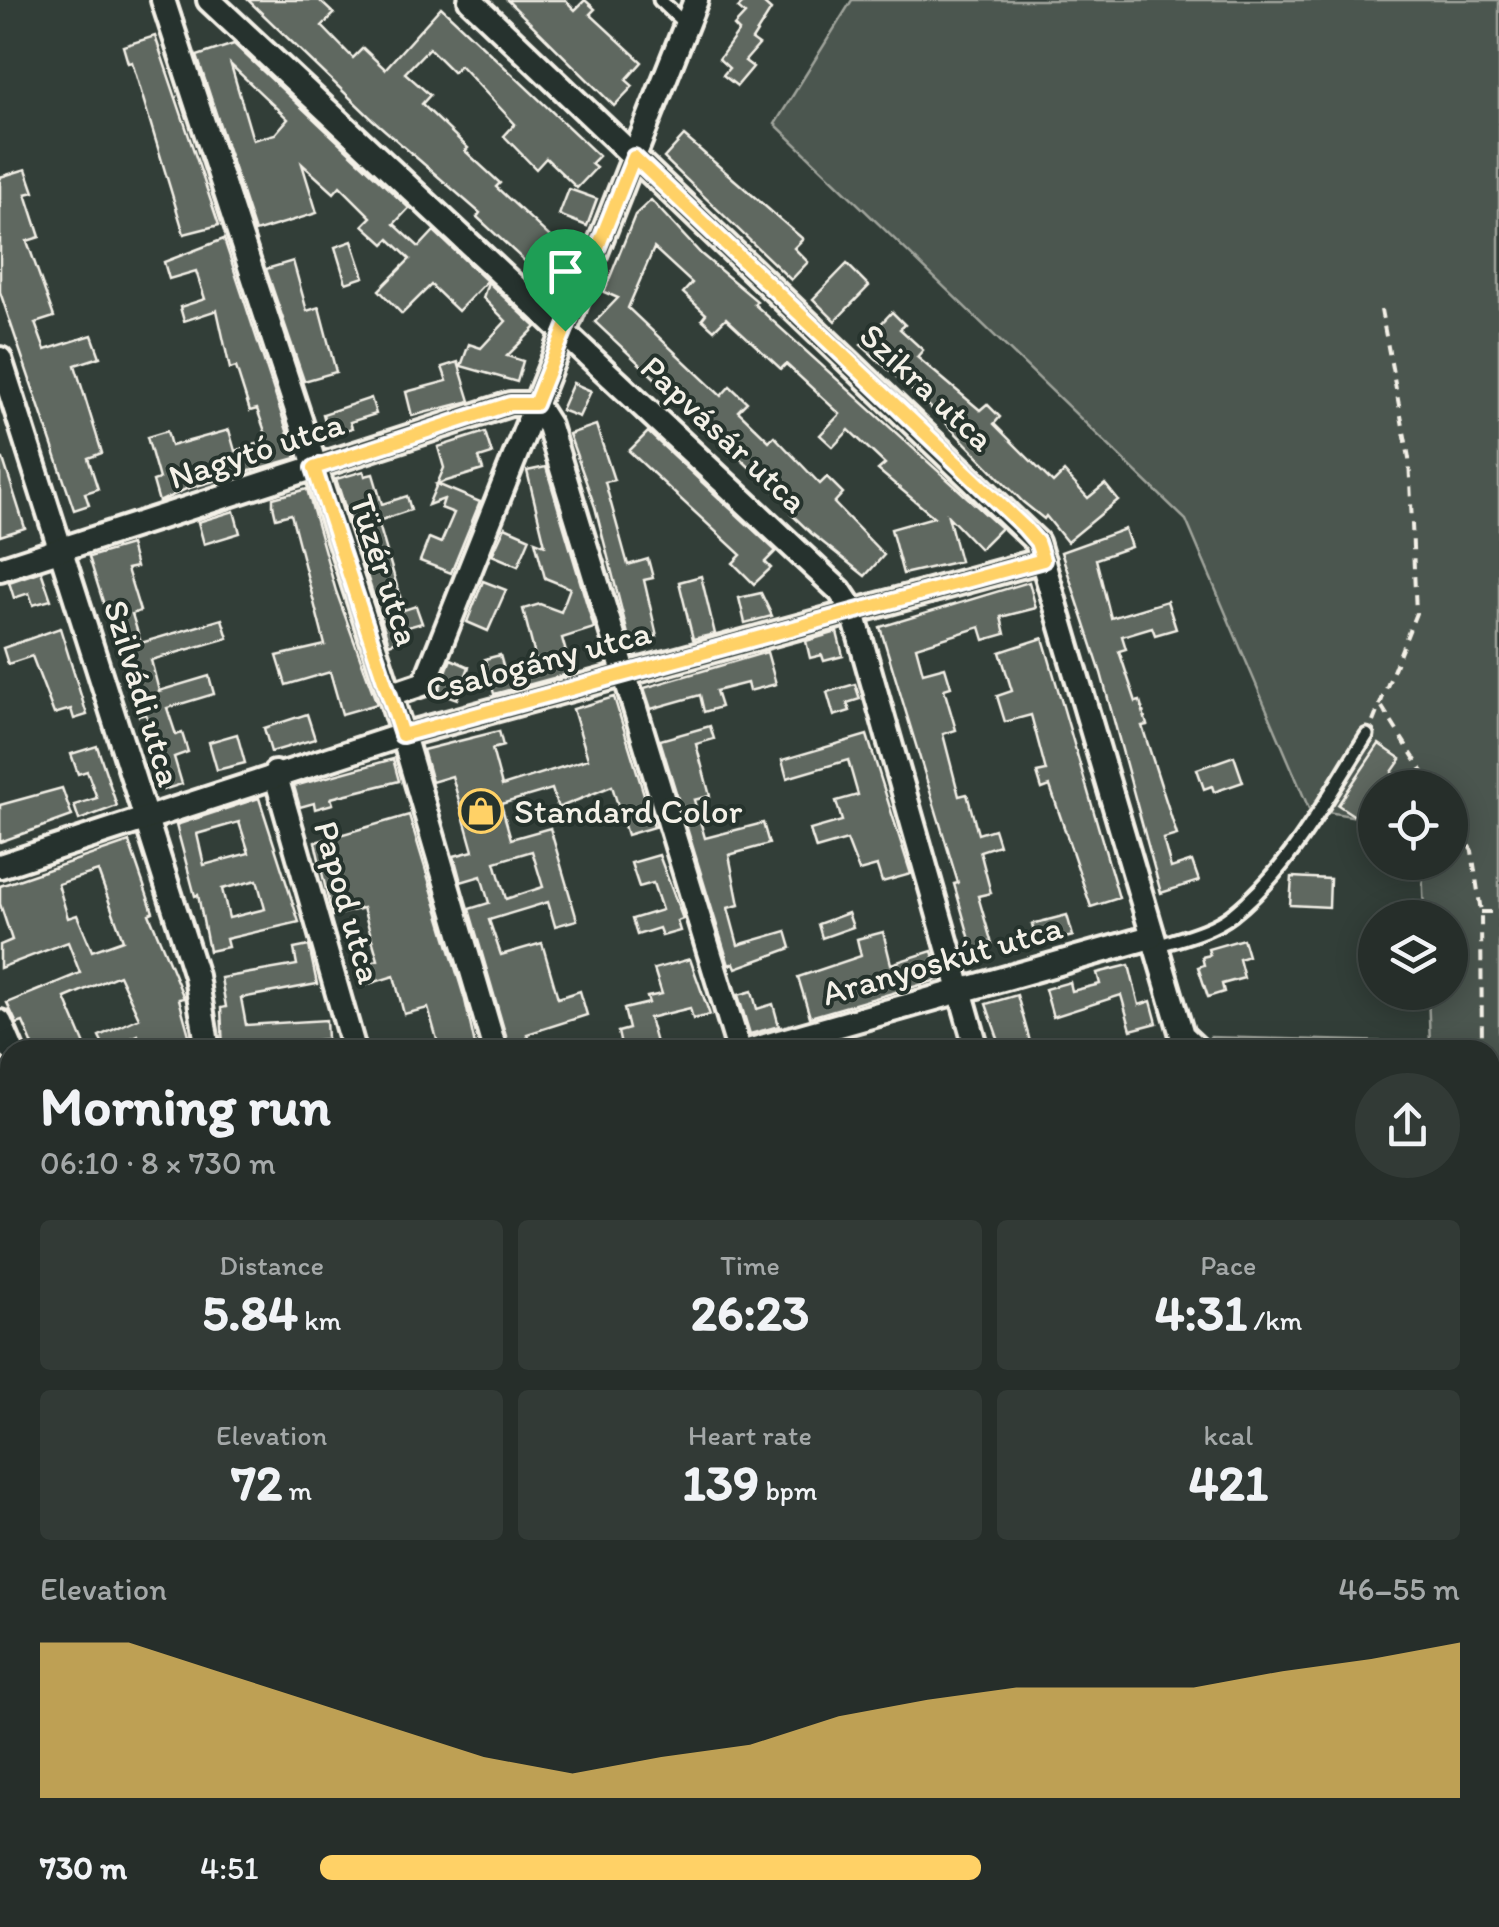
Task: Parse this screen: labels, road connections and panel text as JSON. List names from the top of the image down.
{
  "streets": {
    "street": [
      "Szikra utca",
      "Papvásár utca",
      "Nagytó utca",
      "Tüzér utca",
      "Csalogány utca",
      "Szilvádi utca",
      "Papod utca",
      "Aranyoskút utca"
    ]
  },
  "crossings": [
    ["Szikra utca", "Csalogány utca"],
    ["Szikra utca", "Aranyoskút utca"],
    ["Papvásár utca", "Csalogány utca"],
    ["Papvásár utca", "Aranyoskút utca"],
    ["Nagytó utca", "Tüzér utca"],
    ["Nagytó utca", "Szilvádi utca"],
    ["Tüzér utca", "Csalogány utca"],
    ["Csalogány utca", "Szilvádi utca"],
    ["Csalogány utca", "Papod utca"]
  ],
  "places": {
    "shop": ["Standard Color"]
  },
  "page": {
    "heading": ["Morning run", "06:10 · 8 × 730 m"],
    "stats": [
      ["Distance", "5.84 km"],
      ["Time", "26:23"],
      ["Pace", "4:31 /km"],
      ["Elevation", "72 m"],
      ["Heart rate", "139 bpm"],
      ["kcal", "421"]
    ],
    "chart": ["Elevation", "46–55 m"],
    "list": [
      {
        "name": "730 m",
        "note": "4:51"
      }
    ]
  }
}
